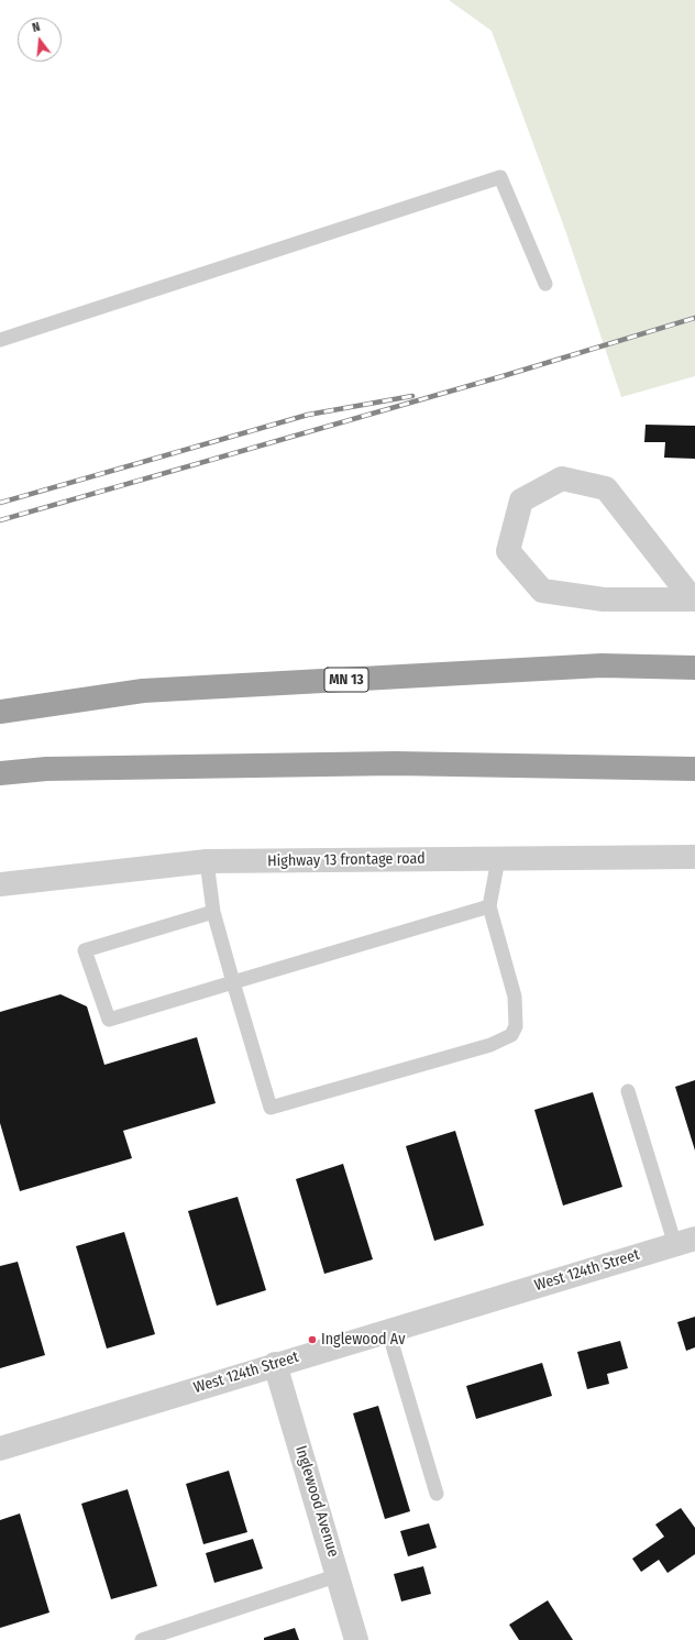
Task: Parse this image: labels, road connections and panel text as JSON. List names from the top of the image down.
{
  "streets": {
    "highway": ["MN 13"],
    "street": ["Highway 13 frontage road", "West 124th Street", "Inglewood Avenue"]
  },
  "crossings": [
    ["West 124th Street", "Inglewood Avenue"]
  ],
  "places": ["Inglewood Av"],
  "north": "top"
}
